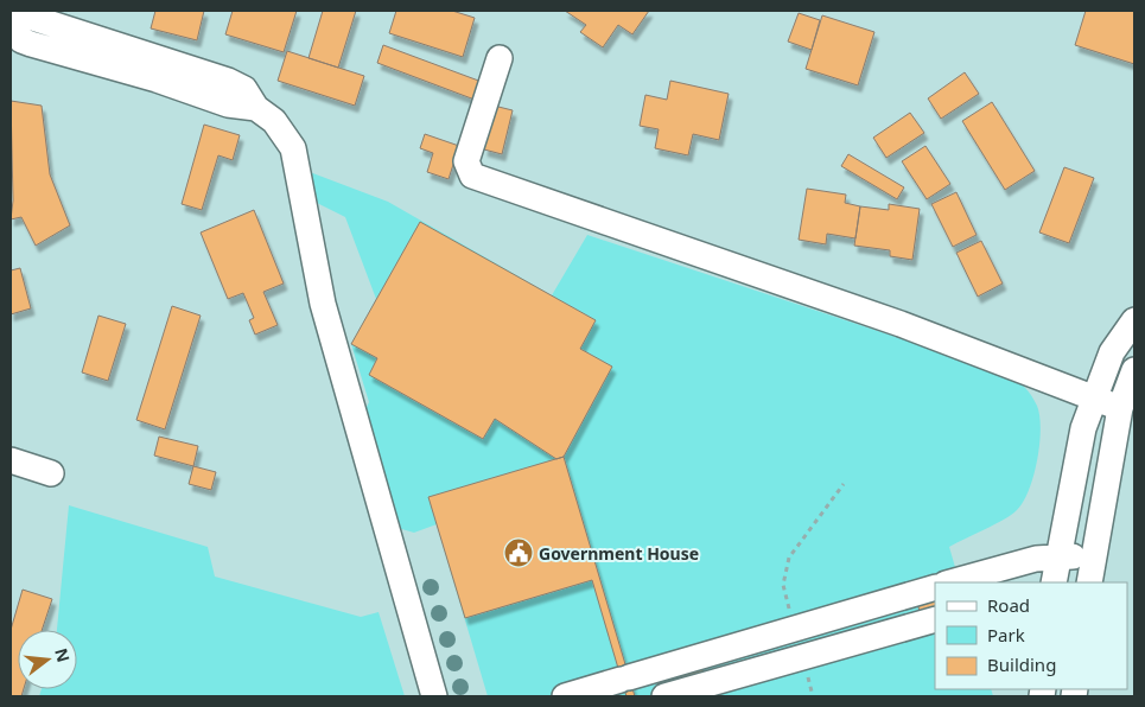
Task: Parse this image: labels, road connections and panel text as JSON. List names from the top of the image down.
{
  "places": {
    "public building": ["Government House"]
  },
  "legend": ["Road", "Park", "Building"],
  "north": "right"
}
